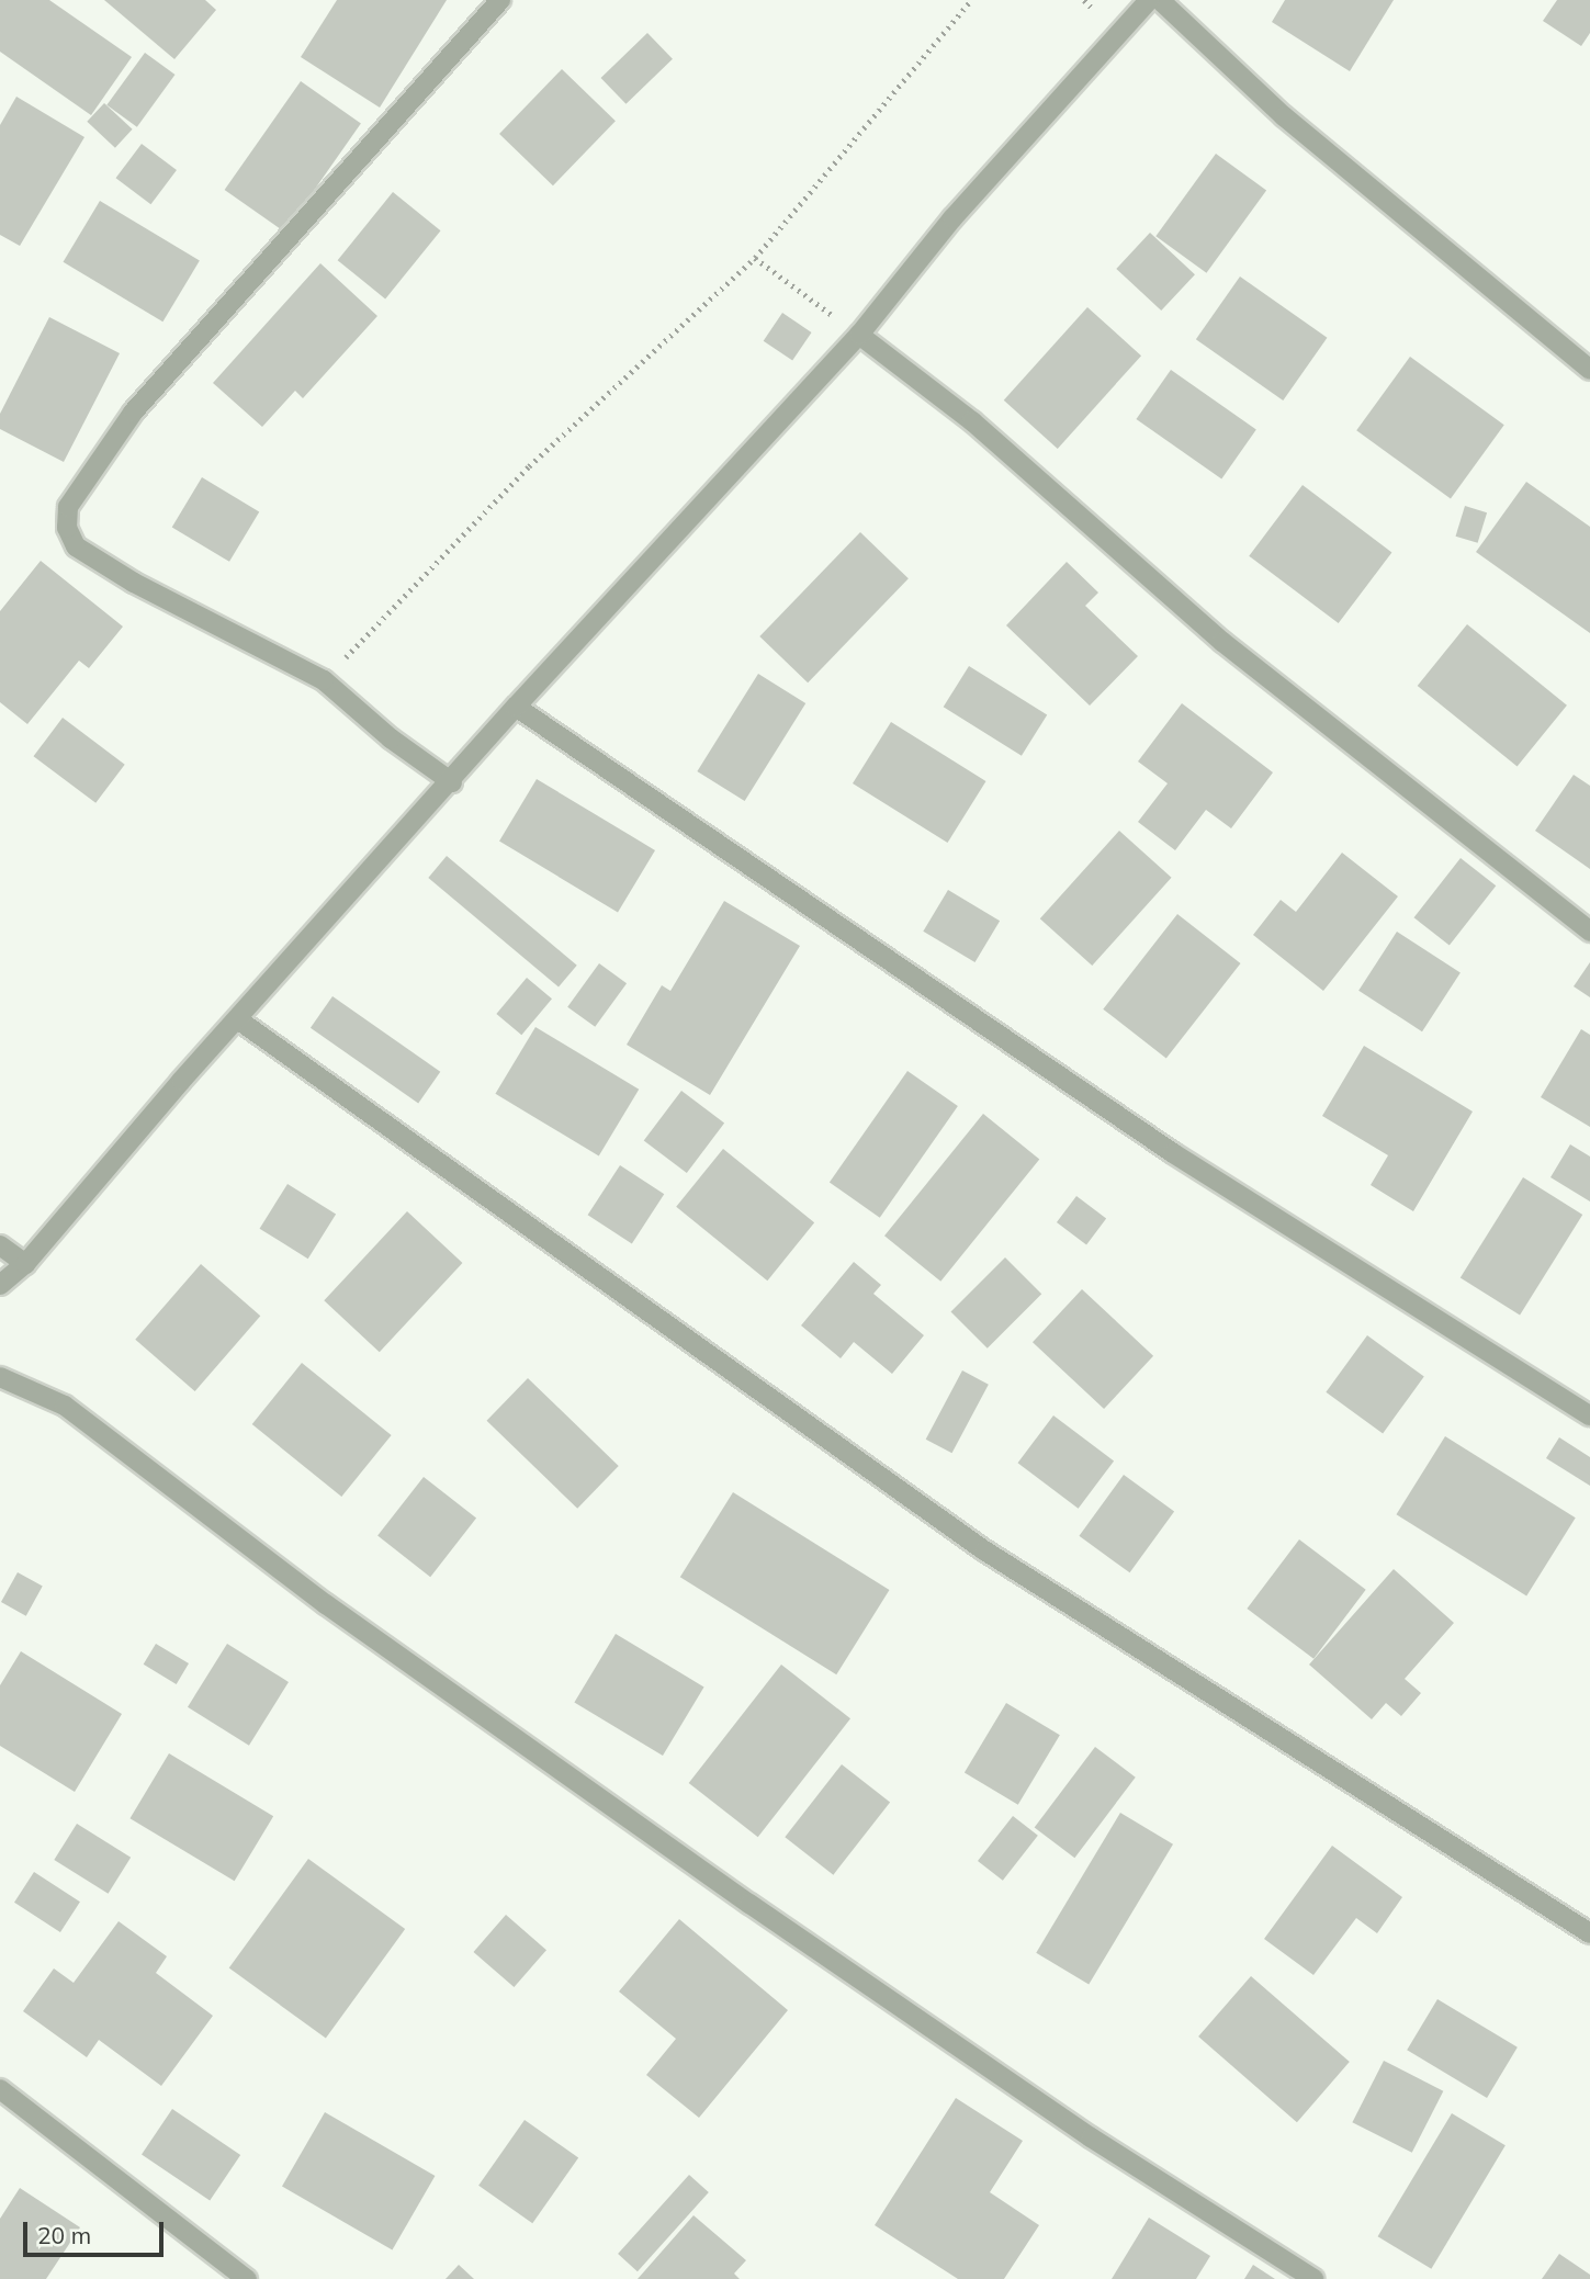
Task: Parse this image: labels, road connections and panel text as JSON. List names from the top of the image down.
{
  "scale_bar": "20 m"
}
